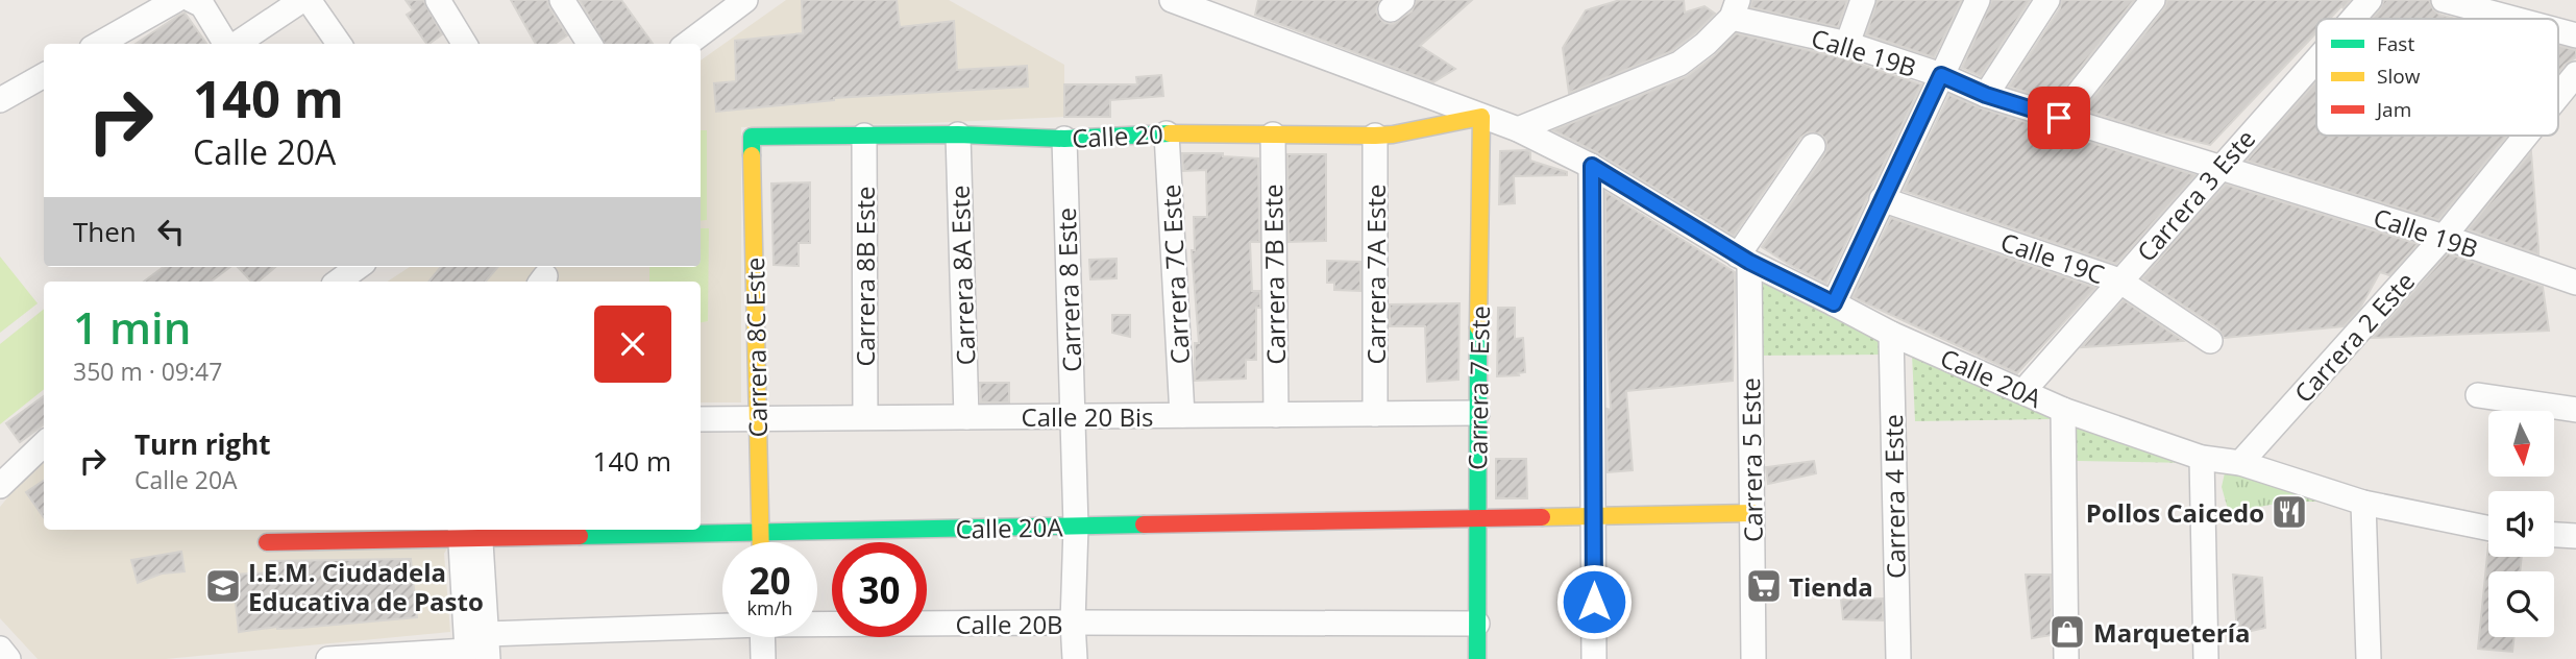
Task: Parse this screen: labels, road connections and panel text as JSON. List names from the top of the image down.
{
  "streets": {
    "street": [
      "Calle 19B",
      "Calle 20",
      "Carrera 3 Este",
      "Calle 19C",
      "Carrera 7C Este",
      "Carrera 7B Este",
      "Carrera 7A Este",
      "Carrera 8A Este",
      "Carrera 8B Este",
      "Carrera 8 Este",
      "Carrera 2 Este",
      "Carrera 8C Este",
      "Calle 20A",
      "Carrera 7 Este",
      "Calle 20 Bis",
      "Carrera 5 Este",
      "Carrera 4 Este",
      "Calle 20B"
    ]
  },
  "crossings": [
    ["Calle 19B", "Carrera 3 Este"],
    ["Calle 19B", "Carrera 2 Este"],
    ["Calle 19B", "Calle 20A"],
    ["Calle 20", "Carrera 7C Este"],
    ["Calle 20", "Carrera 7B Este"],
    ["Calle 20", "Carrera 7A Este"],
    ["Calle 20", "Carrera 8A Este"],
    ["Calle 20", "Carrera 8B Este"],
    ["Calle 20", "Carrera 8 Este"],
    ["Calle 20", "Carrera 8C Este"],
    ["Calle 20", "Carrera 7 Este"],
    ["Carrera 3 Este", "Calle 19C"],
    ["Carrera 3 Este", "Calle 20A"],
    ["Carrera 7C Este", "Calle 20 Bis"],
    ["Carrera 7B Este", "Calle 20 Bis"],
    ["Carrera 7A Este", "Calle 20 Bis"],
    ["Carrera 8A Este", "Calle 20 Bis"],
    ["Carrera 8B Este", "Calle 20 Bis"],
    ["Carrera 8 Este", "Calle 20A"],
    ["Carrera 8 Este", "Calle 20 Bis"],
    ["Carrera 8 Este", "Calle 20B"],
    ["Carrera 2 Este", "Calle 20A"],
    ["Carrera 8C Este", "Calle 20A"],
    ["Carrera 8C Este", "Calle 20 Bis"],
    ["Calle 20A", "Carrera 7 Este"],
    ["Calle 20A", "Carrera 5 Este"],
    ["Calle 20A", "Carrera 4 Este"],
    ["Carrera 7 Este", "Calle 20 Bis"],
    ["Carrera 7 Este", "Calle 20B"]
  ],
  "places": {
    "restaurant": ["Pollos Caicedo"],
    "school or university": ["I.E.M. Ciudadela Educativa de Pasto"],
    "supermarket": ["Tienda"],
    "shop": ["Marquetería"]
  },
  "legend": ["Fast", "Slow", "Jam"],
  "north": "bottom",
  "page": {
    "turn": ["140 m", "Calle 20A"],
    "then": "Then",
    "heading": ["1 min", "350 m · 09:47"],
    "list": [
      {
        "name": "Turn right",
        "note": "Calle 20A",
        "value": "140 m"
      }
    ],
    "speed": "20 km/h",
    "limit": "30"
  }
}
